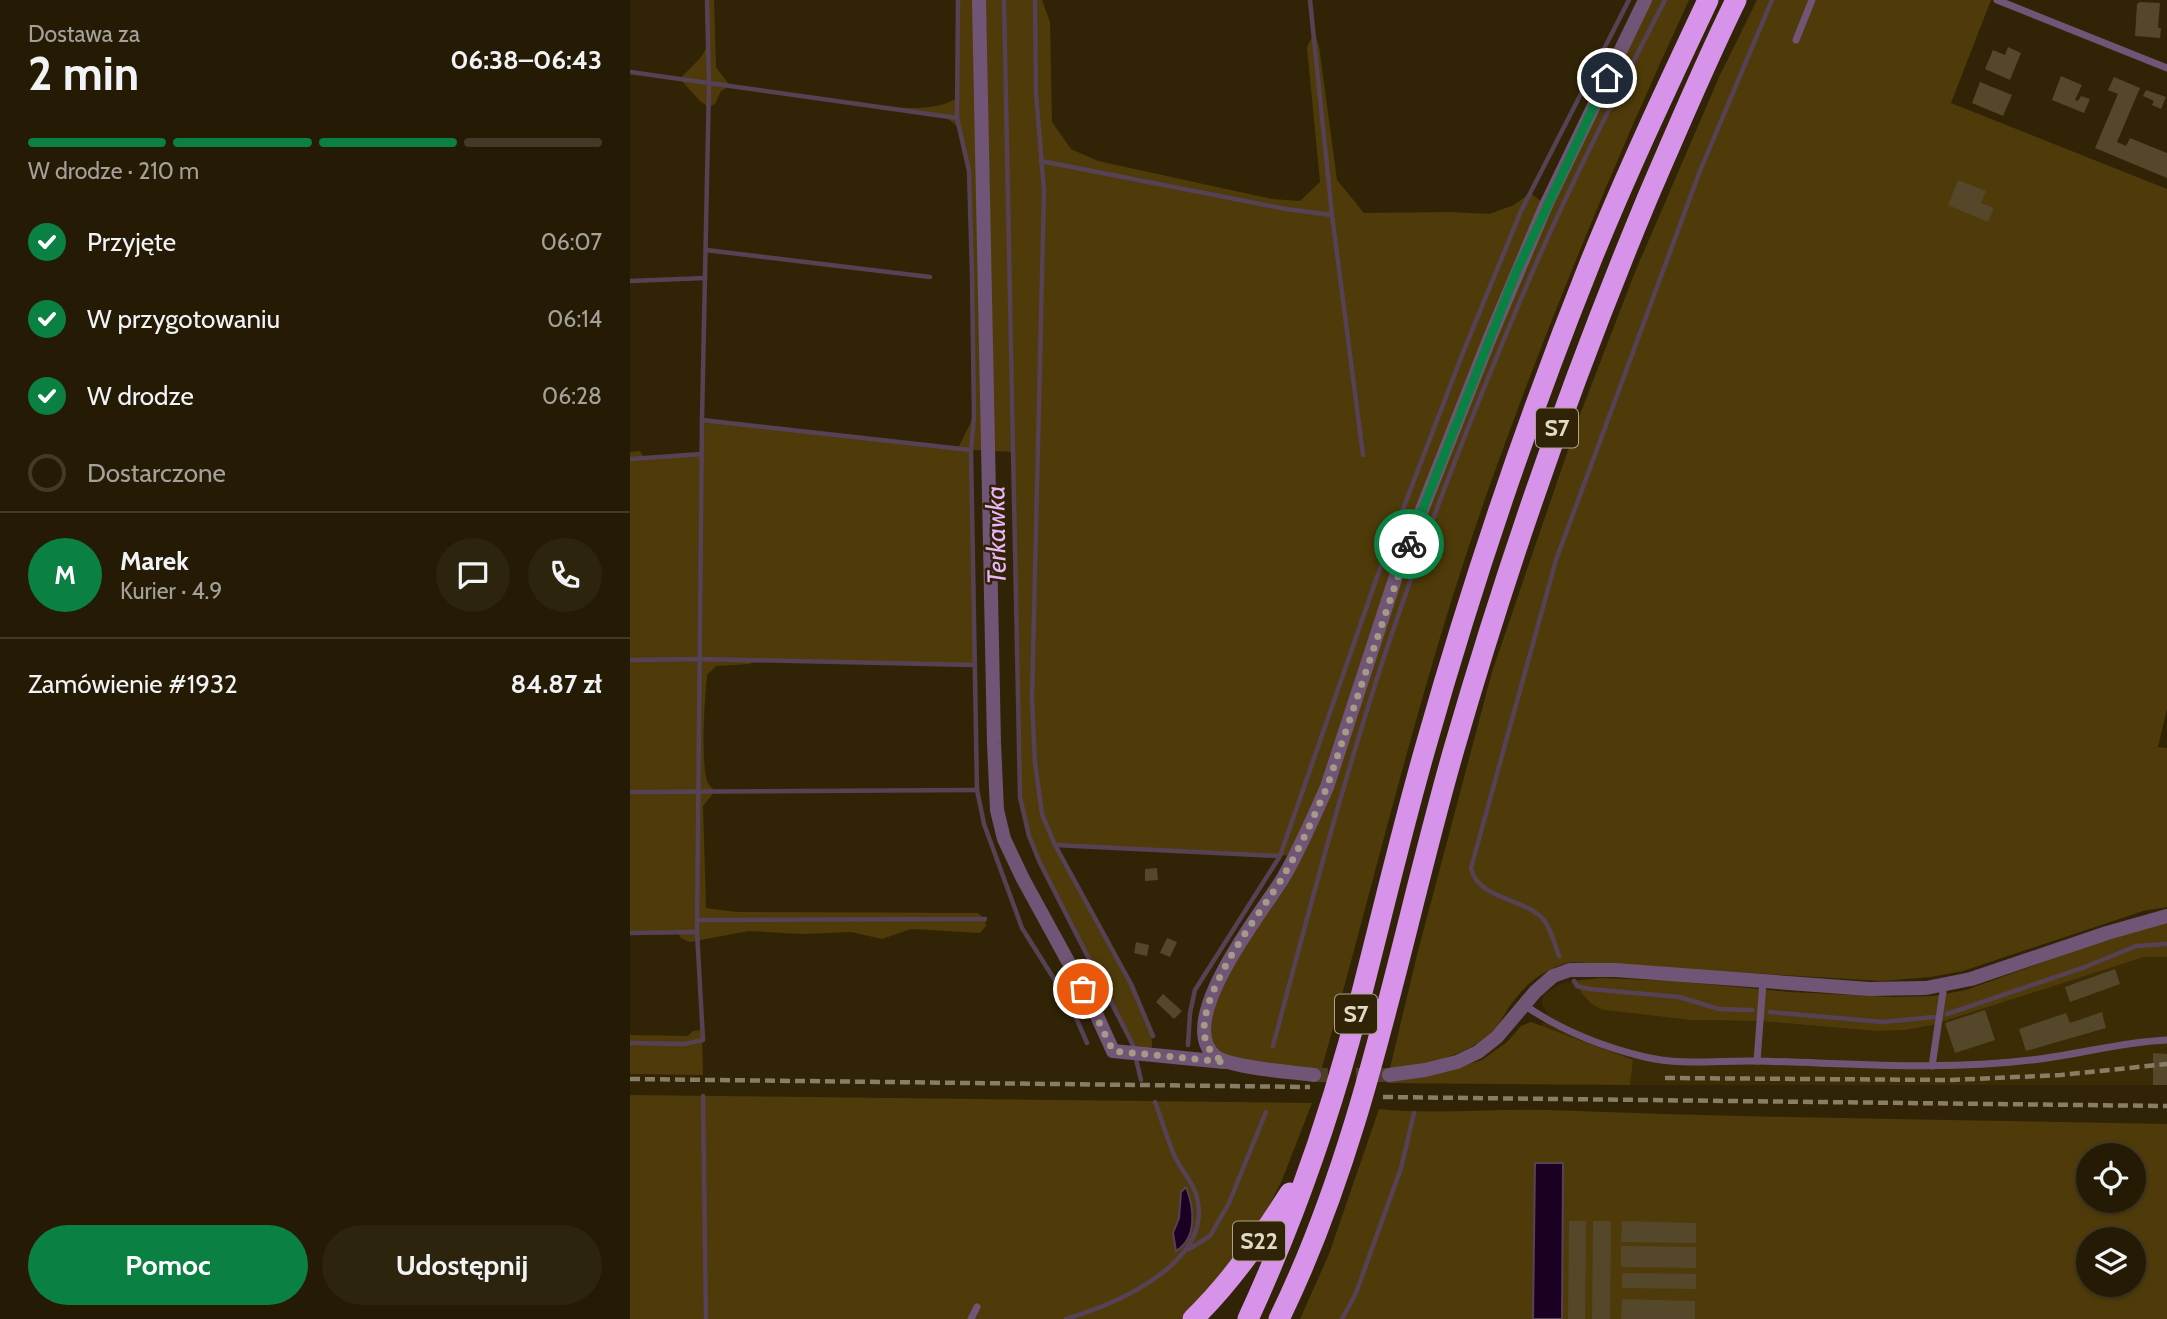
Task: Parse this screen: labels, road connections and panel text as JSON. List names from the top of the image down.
{
  "streets": {
    "highway": ["S7", "S22"]
  },
  "crossings": [
    ["S7", "S22"]
  ],
  "water": ["Terkawka"],
  "page": {
    "heading": ["2 min", "Dostawa za", "06:38–06:43"],
    "panel": [
      "Marek",
      "Kurier · 4.9",
      "Zamówienie #1932",
      "84.87 zł"
    ],
    "bar": "W drodze · 210 m",
    "list": [
      ["Przyjęte", "06:07"],
      ["W przygotowaniu", "06:14"],
      ["W drodze", "06:28"],
      "Dostarczone"
    ],
    "round": "M",
    "buttons": ["Pomoc", "Udostępnij"]
  }
}
